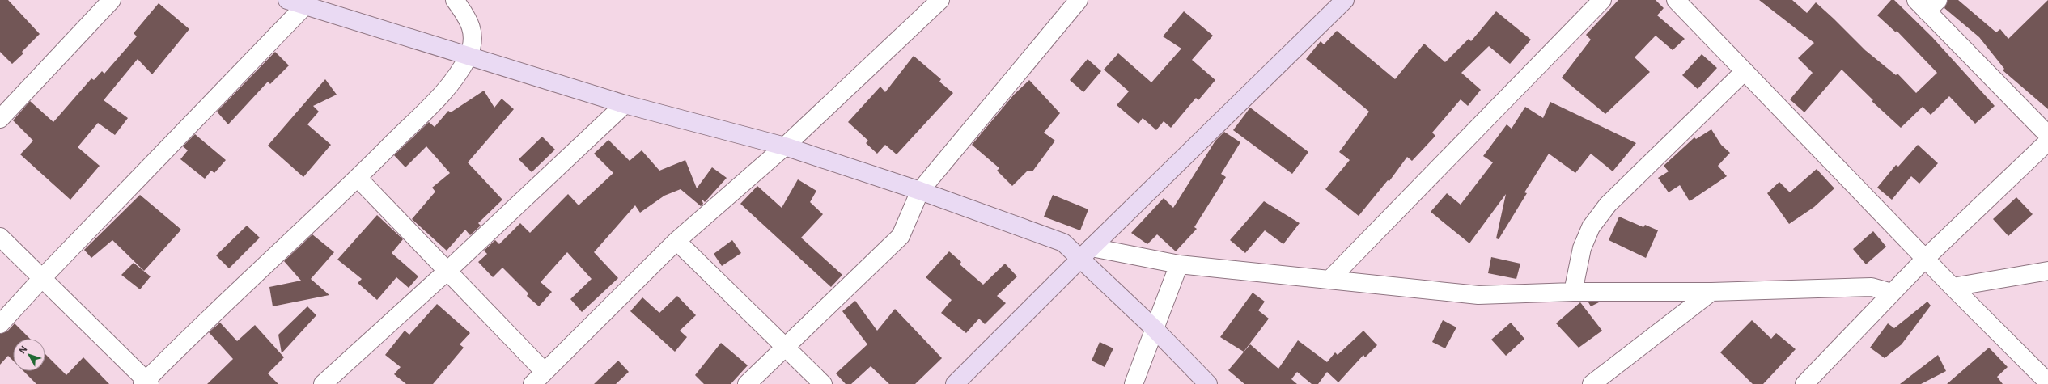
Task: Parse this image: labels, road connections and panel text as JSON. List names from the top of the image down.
{
  "north": "top left"
}
